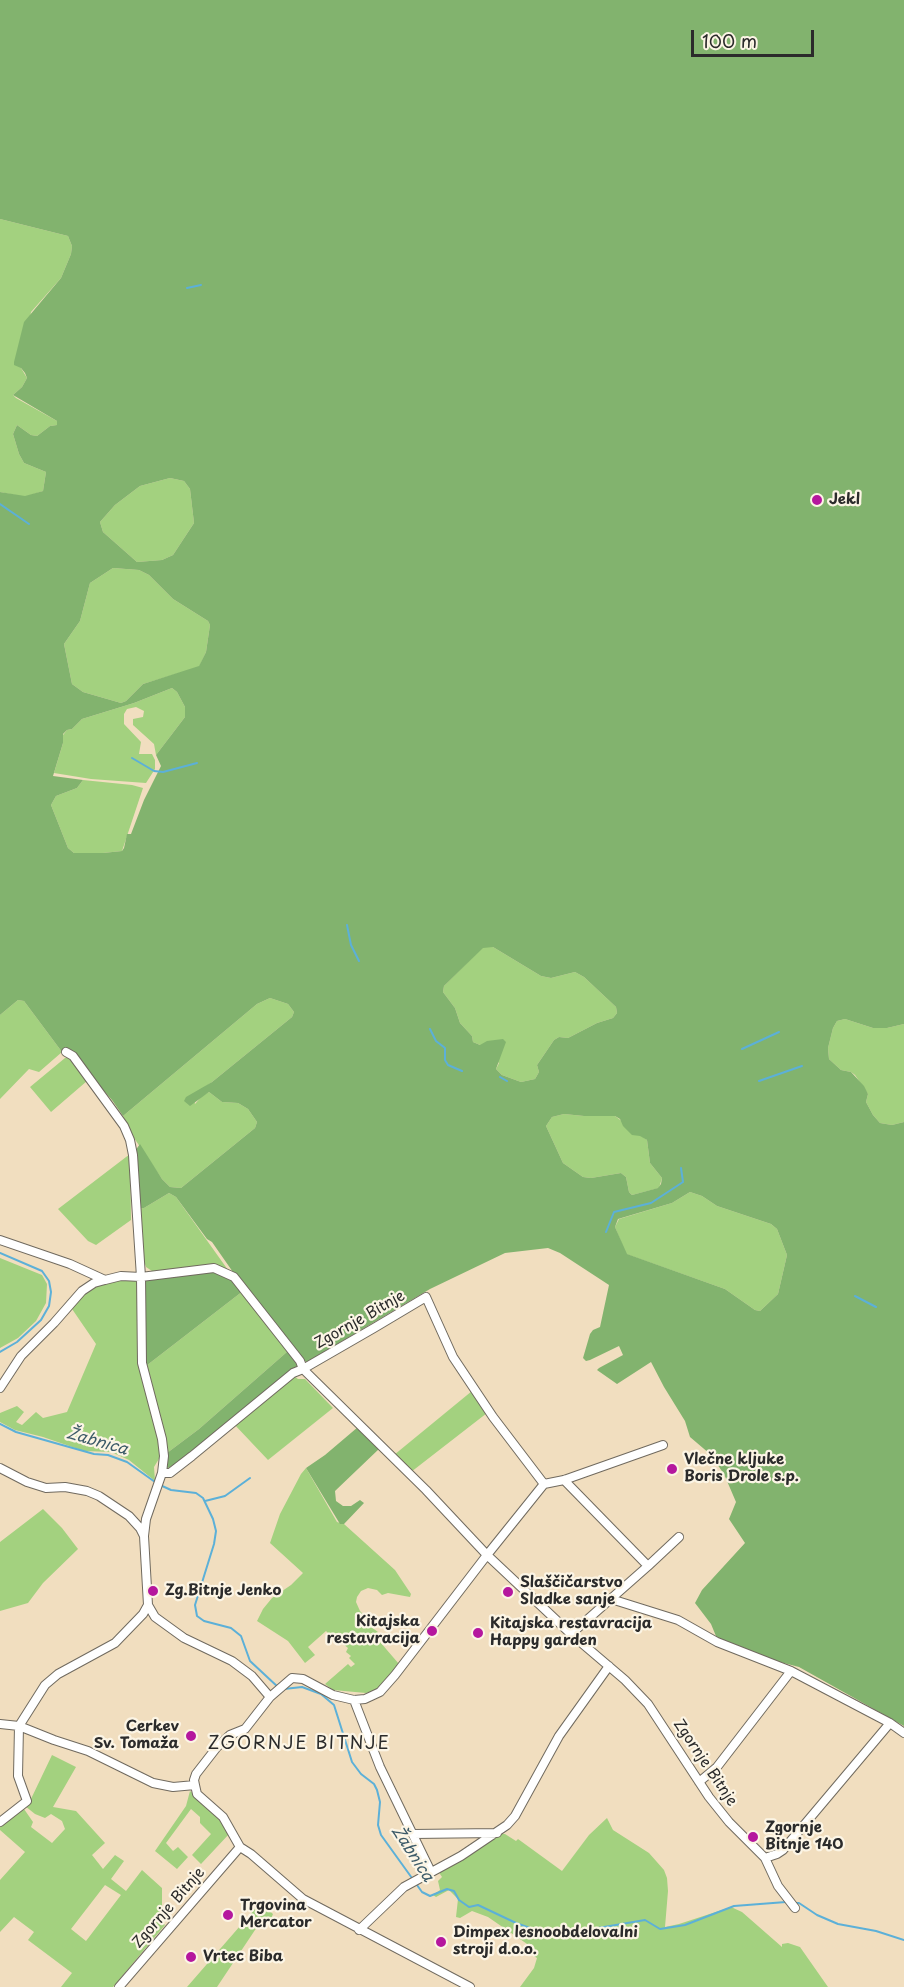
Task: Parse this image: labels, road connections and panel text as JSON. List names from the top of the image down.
{
  "streets": {
    "street": ["Zgornje Bitnje"]
  },
  "districts": ["ZGORNJE BITNJE"],
  "water": ["Žabnica"],
  "places": [
    "Jekl",
    "Vlečne kljuke Boris Drole s.p.",
    "Zg.Bitnje Jenko",
    "Slaščičarstvo Sladke sanje",
    "Kitajska restavracija",
    "Kitajska restavracija Happy garden",
    "Cerkev Sv. Tomaža",
    "Zgornje Bitnje 140",
    "Trgovina Mercator",
    "Dimpex lesnoobdelovalni stroji d.o.o.",
    "Vrtec Biba"
  ],
  "scale_bar": "100 m"
}
